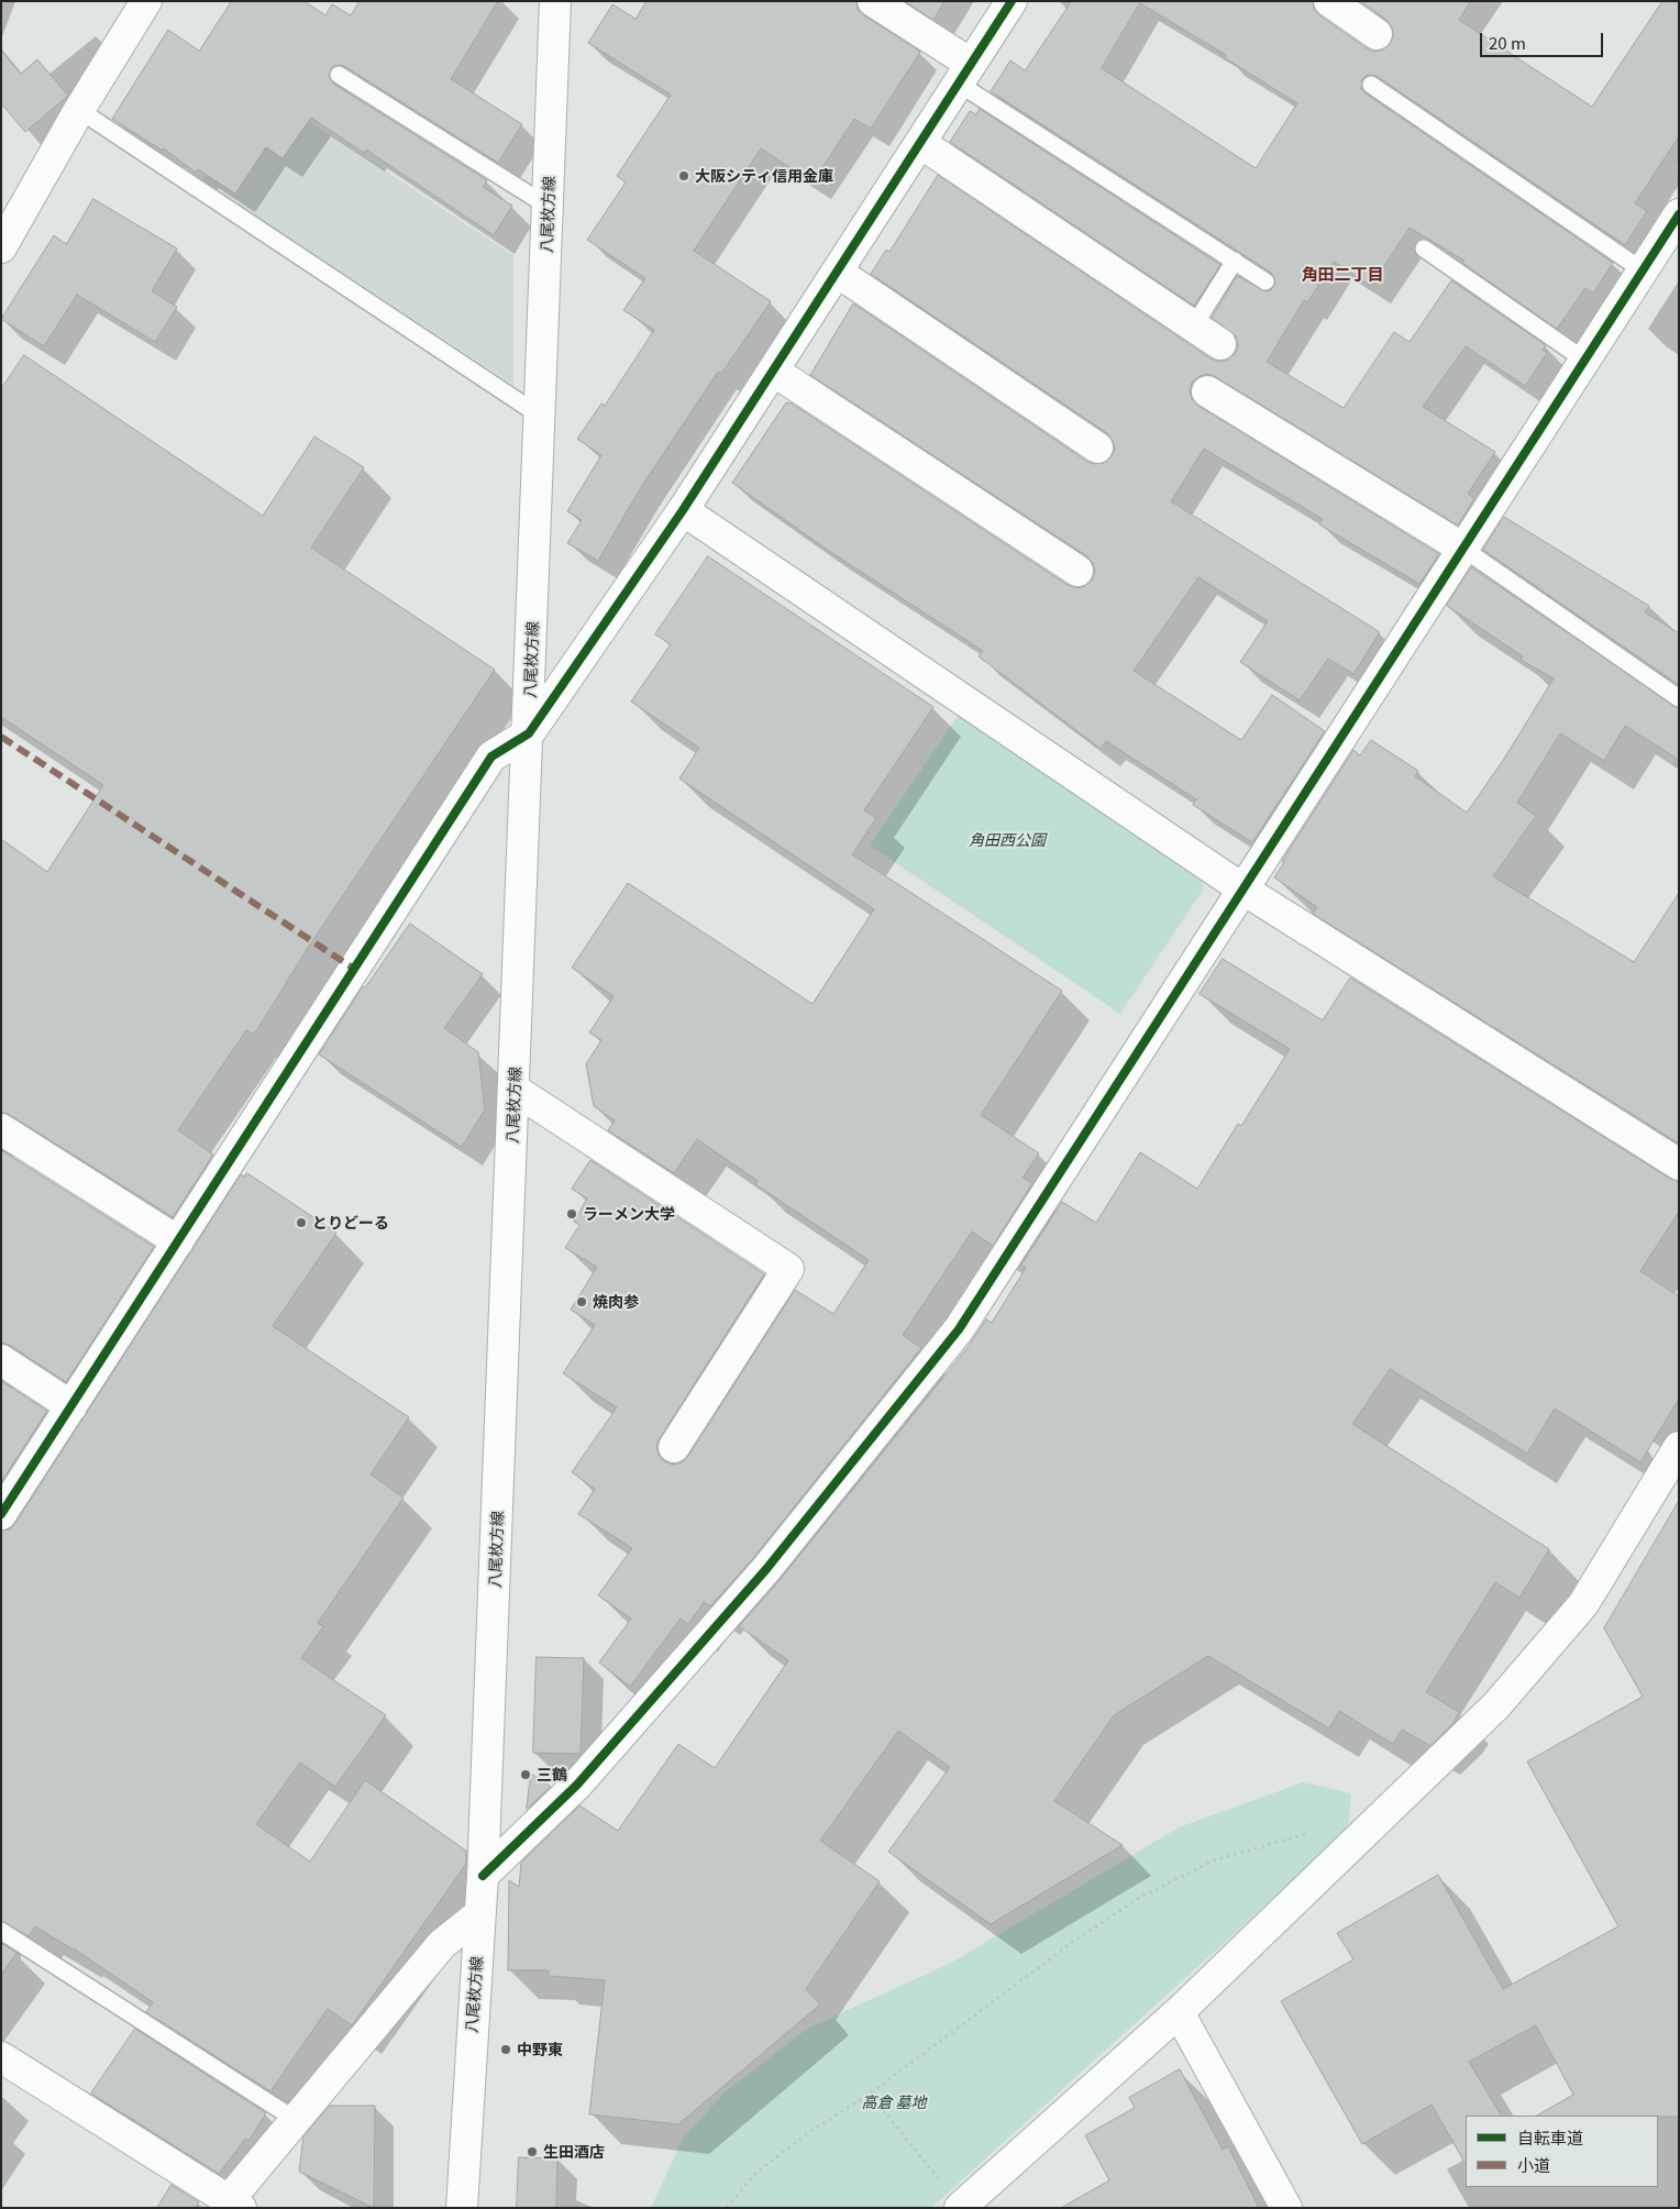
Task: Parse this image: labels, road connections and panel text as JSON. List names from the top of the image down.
{
  "streets": {
    "street": ["八尾枚方線"]
  },
  "districts": ["角田二丁目"],
  "parks": ["角田西公園", "高倉 墓地"],
  "places": [
    "大阪シティ信用金庫",
    "ラーメン大学",
    "とりどーる",
    "焼肉参",
    "三鶴",
    "中野東",
    "生田酒店"
  ],
  "legend": ["自転車道", "小道"],
  "scale_bar": "20 m"
}
